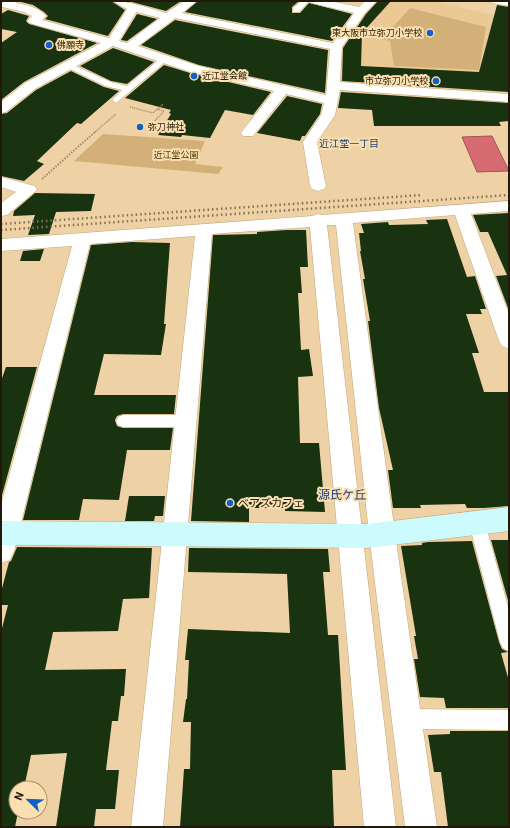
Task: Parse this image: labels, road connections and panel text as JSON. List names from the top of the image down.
{
  "districts": ["近江堂一丁目", "源氏ケ丘"],
  "parks": ["近江堂公園"],
  "places": [
    "東大阪市立弥刀小学校",
    "佛願寺",
    "近江堂会館",
    "市立弥刀小学校",
    "弥刀神社",
    "ベアズカフェ"
  ],
  "north": "top left"
}
